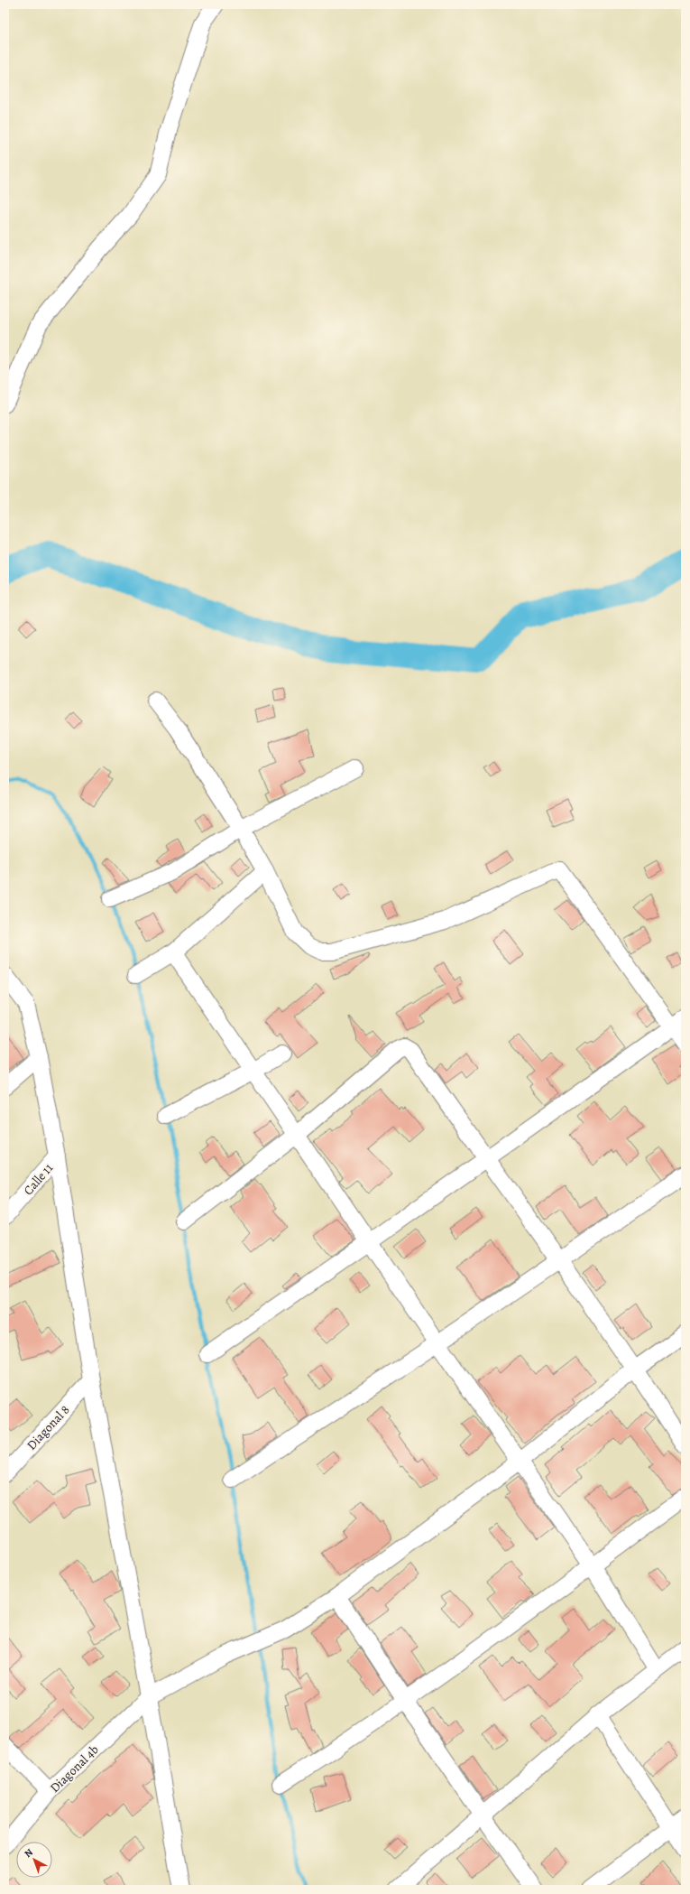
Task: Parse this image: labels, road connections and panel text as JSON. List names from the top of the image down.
{
  "streets": {
    "street": ["Calle 11", "Diagonal 8", "Diagonal 4b"]
  },
  "north": "top left"
}
